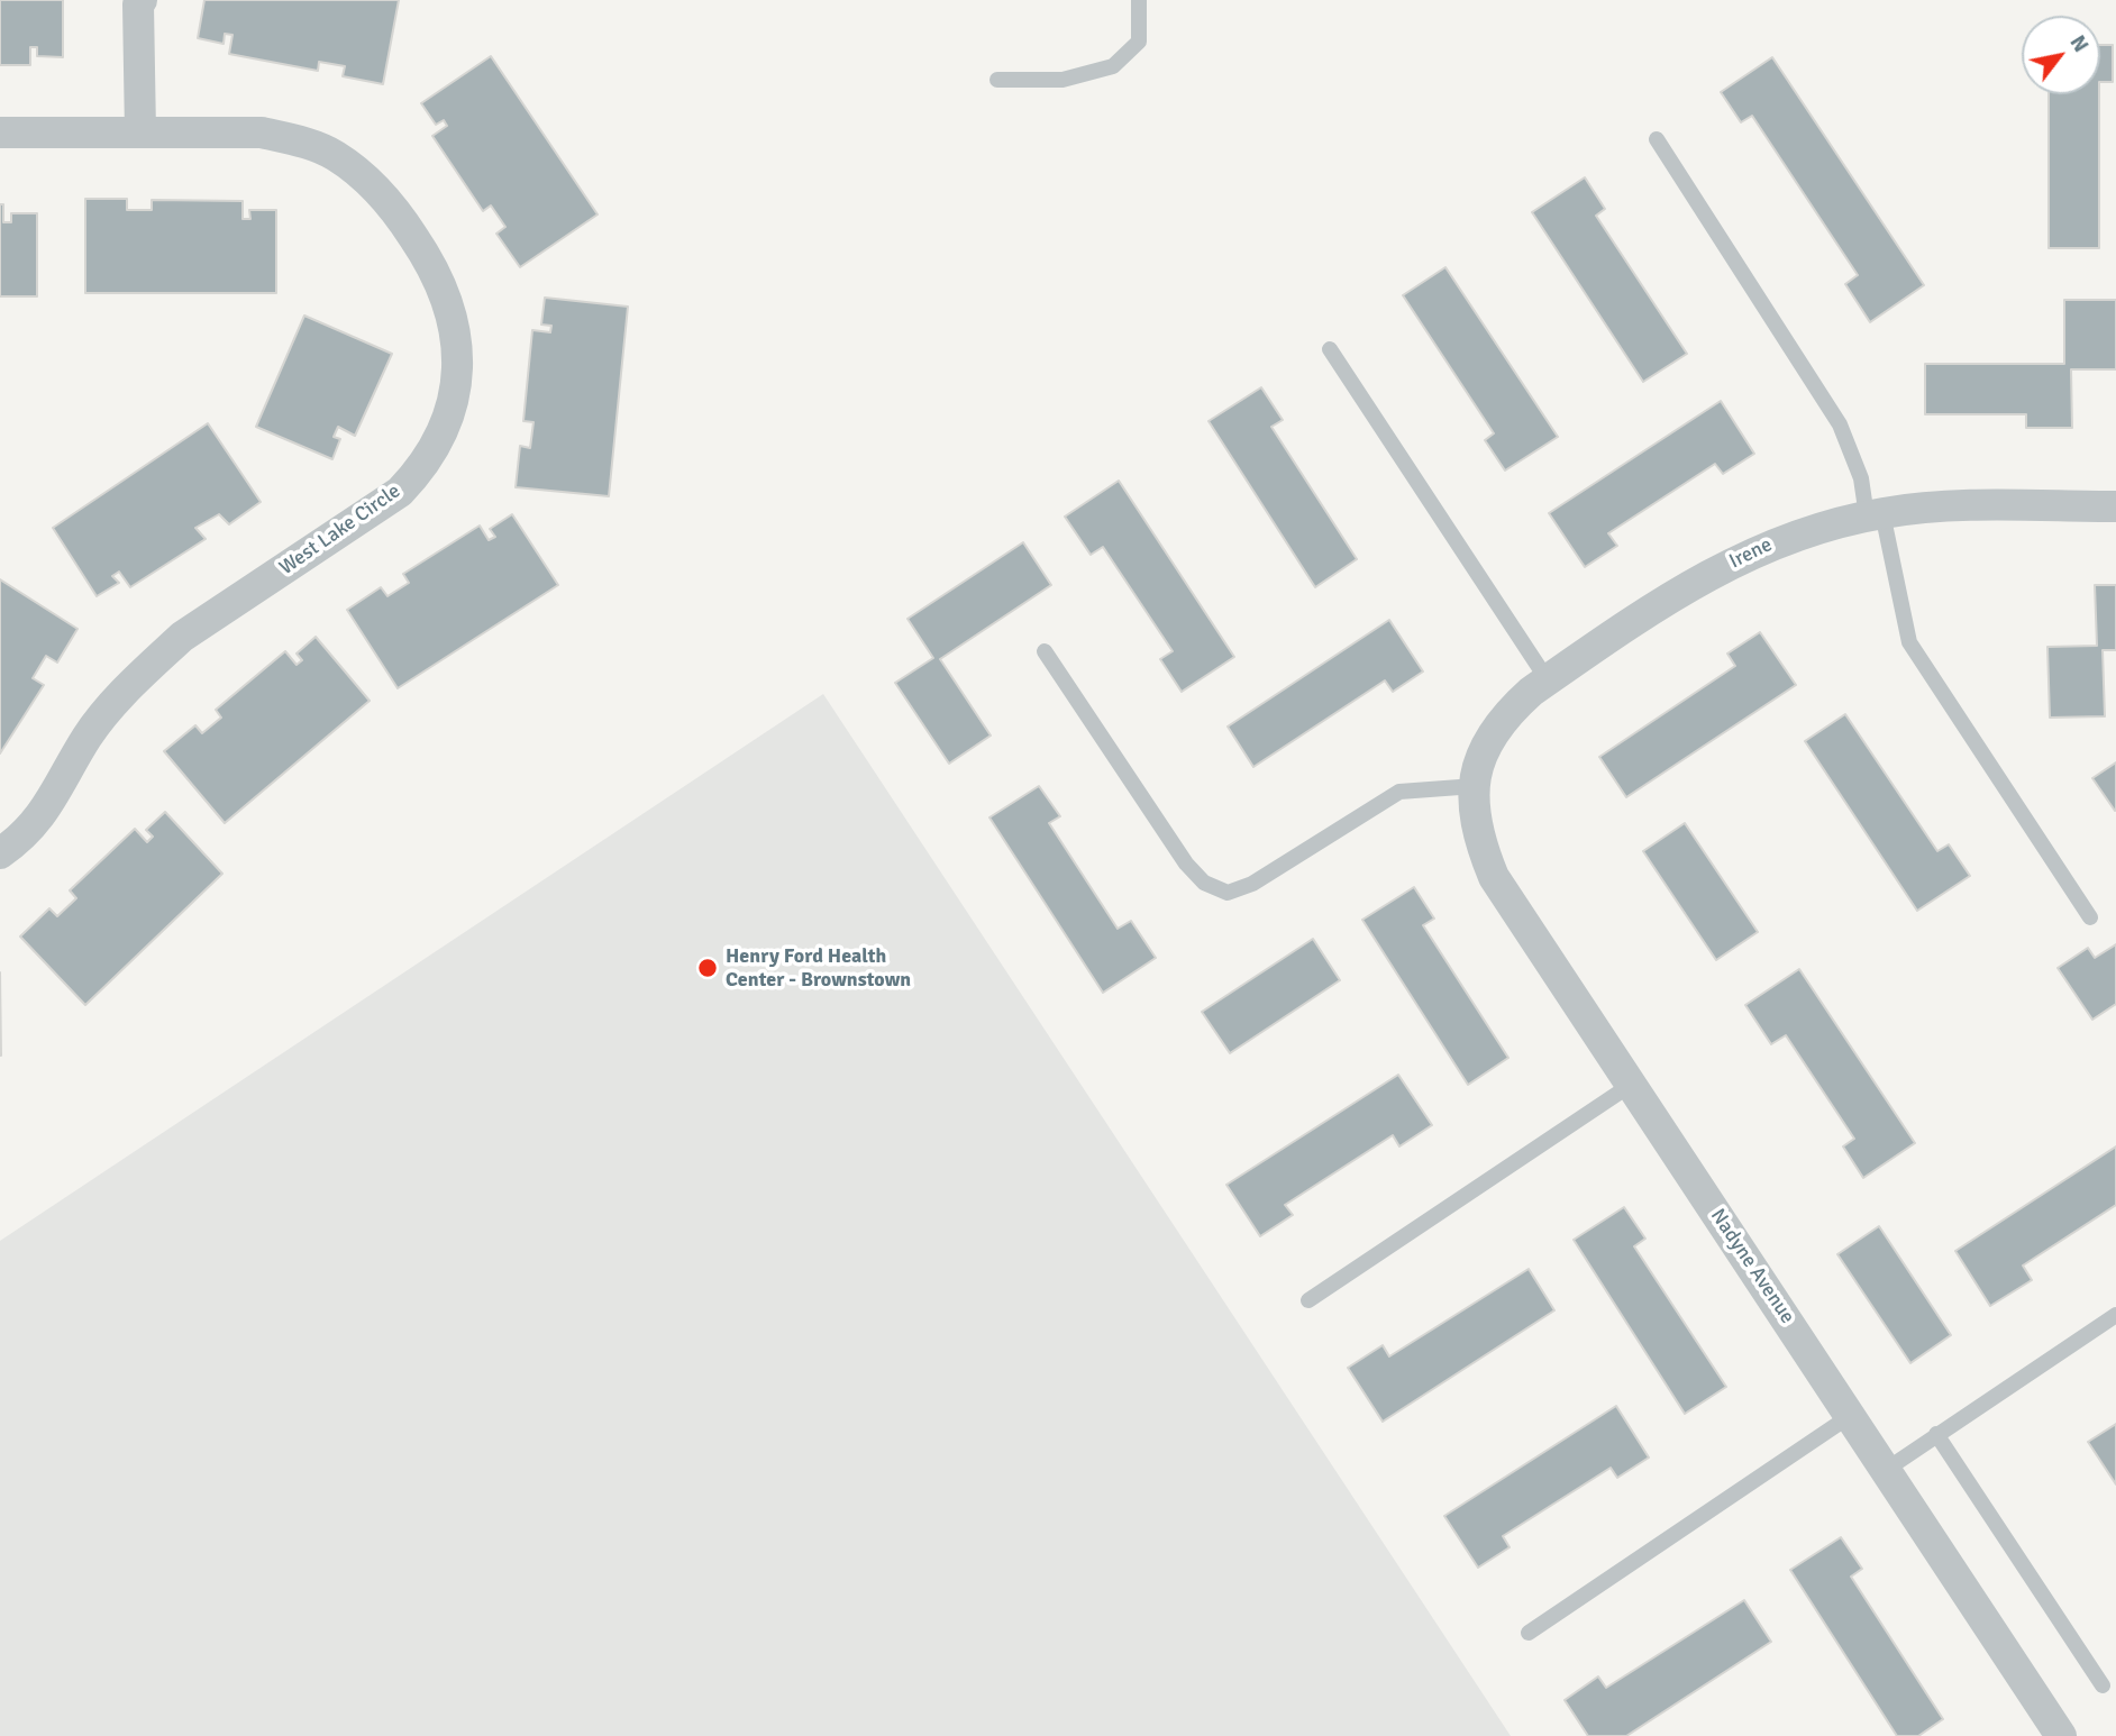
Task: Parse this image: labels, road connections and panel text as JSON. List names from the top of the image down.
{
  "streets": {
    "street": ["West Lake Circle", "Irene", "Nadyne Avenue"]
  },
  "crossings": [
    ["Irene", "Nadyne Avenue"]
  ],
  "places": ["Henry Ford Health Center - Brownstown"],
  "north": "top right"
}
